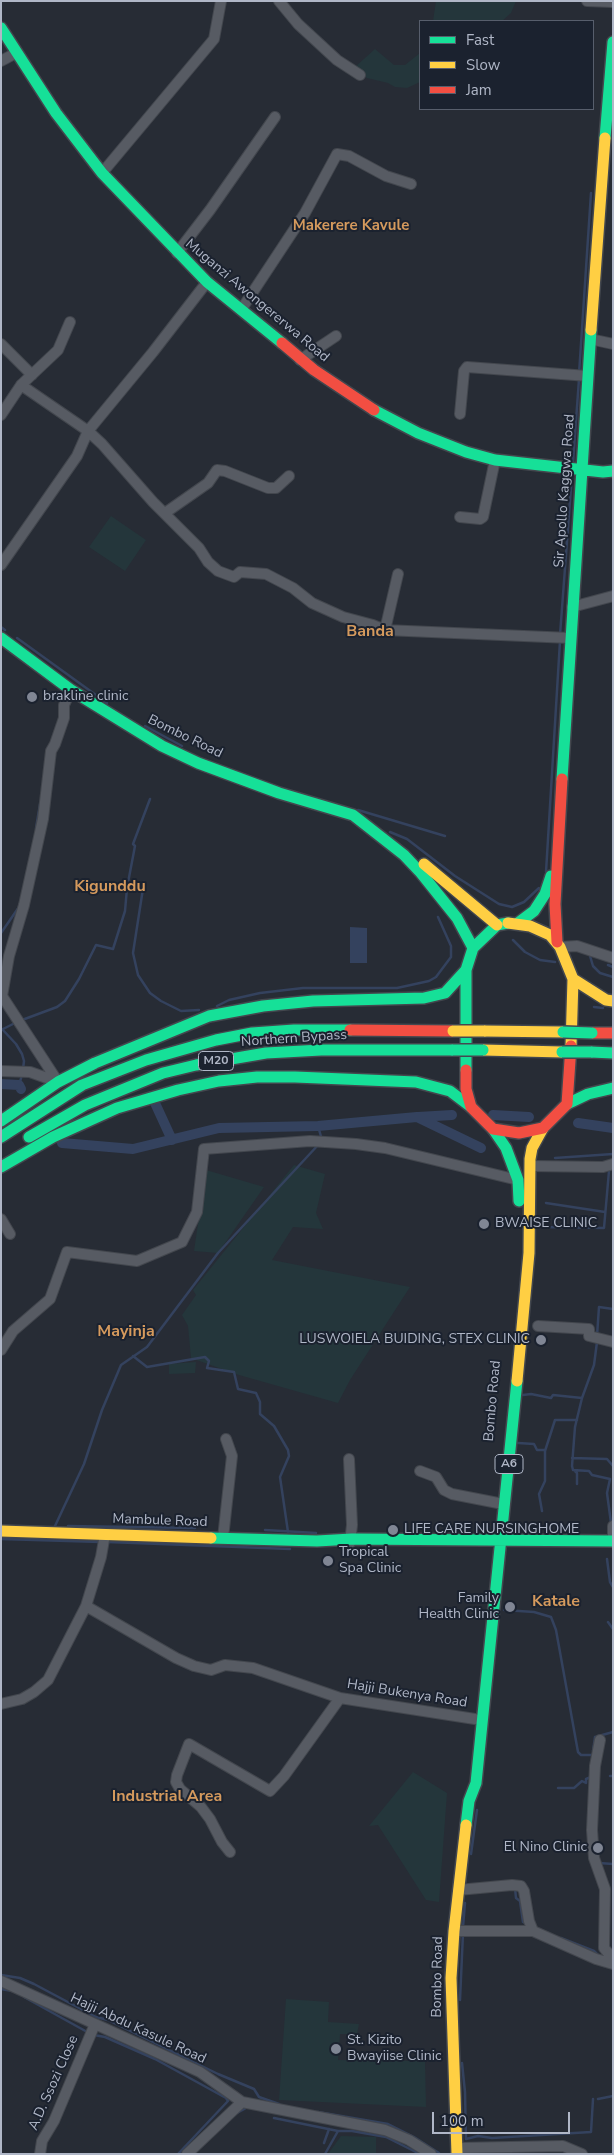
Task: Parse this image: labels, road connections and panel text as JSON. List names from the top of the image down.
{
  "streets": {
    "main road": [
      "Muganzi Awongererwa Road",
      "Sir Apollo Kaggwa Road",
      "Bombo Road",
      "Northern Bypass",
      "M20",
      "A6",
      "Mambule Road"
    ],
    "street": ["Hajji Bukenya Road", "Hajji Abdu Kasule Road", "A.D. Ssozi Close"]
  },
  "crossings": [
    ["Muganzi Awongererwa Road", "Sir Apollo Kaggwa Road"],
    ["Bombo Road", "Mambule Road"],
    ["Bombo Road", "Hajji Bukenya Road"],
    ["Hajji Abdu Kasule Road", "A.D. Ssozi Close"]
  ],
  "districts": [
    "Makerere Kavule",
    "Banda",
    "Kigunddu",
    "Mayinja",
    "Katale",
    "Industrial Area"
  ],
  "places": [
    "brakline clinic",
    "BWAISE CLINIC",
    "LUSWOIELA BUIDING, STEX CLINIC",
    "LIFE CARE NURSINGHOME",
    "Tropical Spa Clinic",
    "Family Health Clinic",
    "El Nino Clinic",
    "St. Kizito Bwayiise Clinic"
  ],
  "legend": ["Fast", "Slow", "Jam"],
  "scale_bar": "100 m"
}
